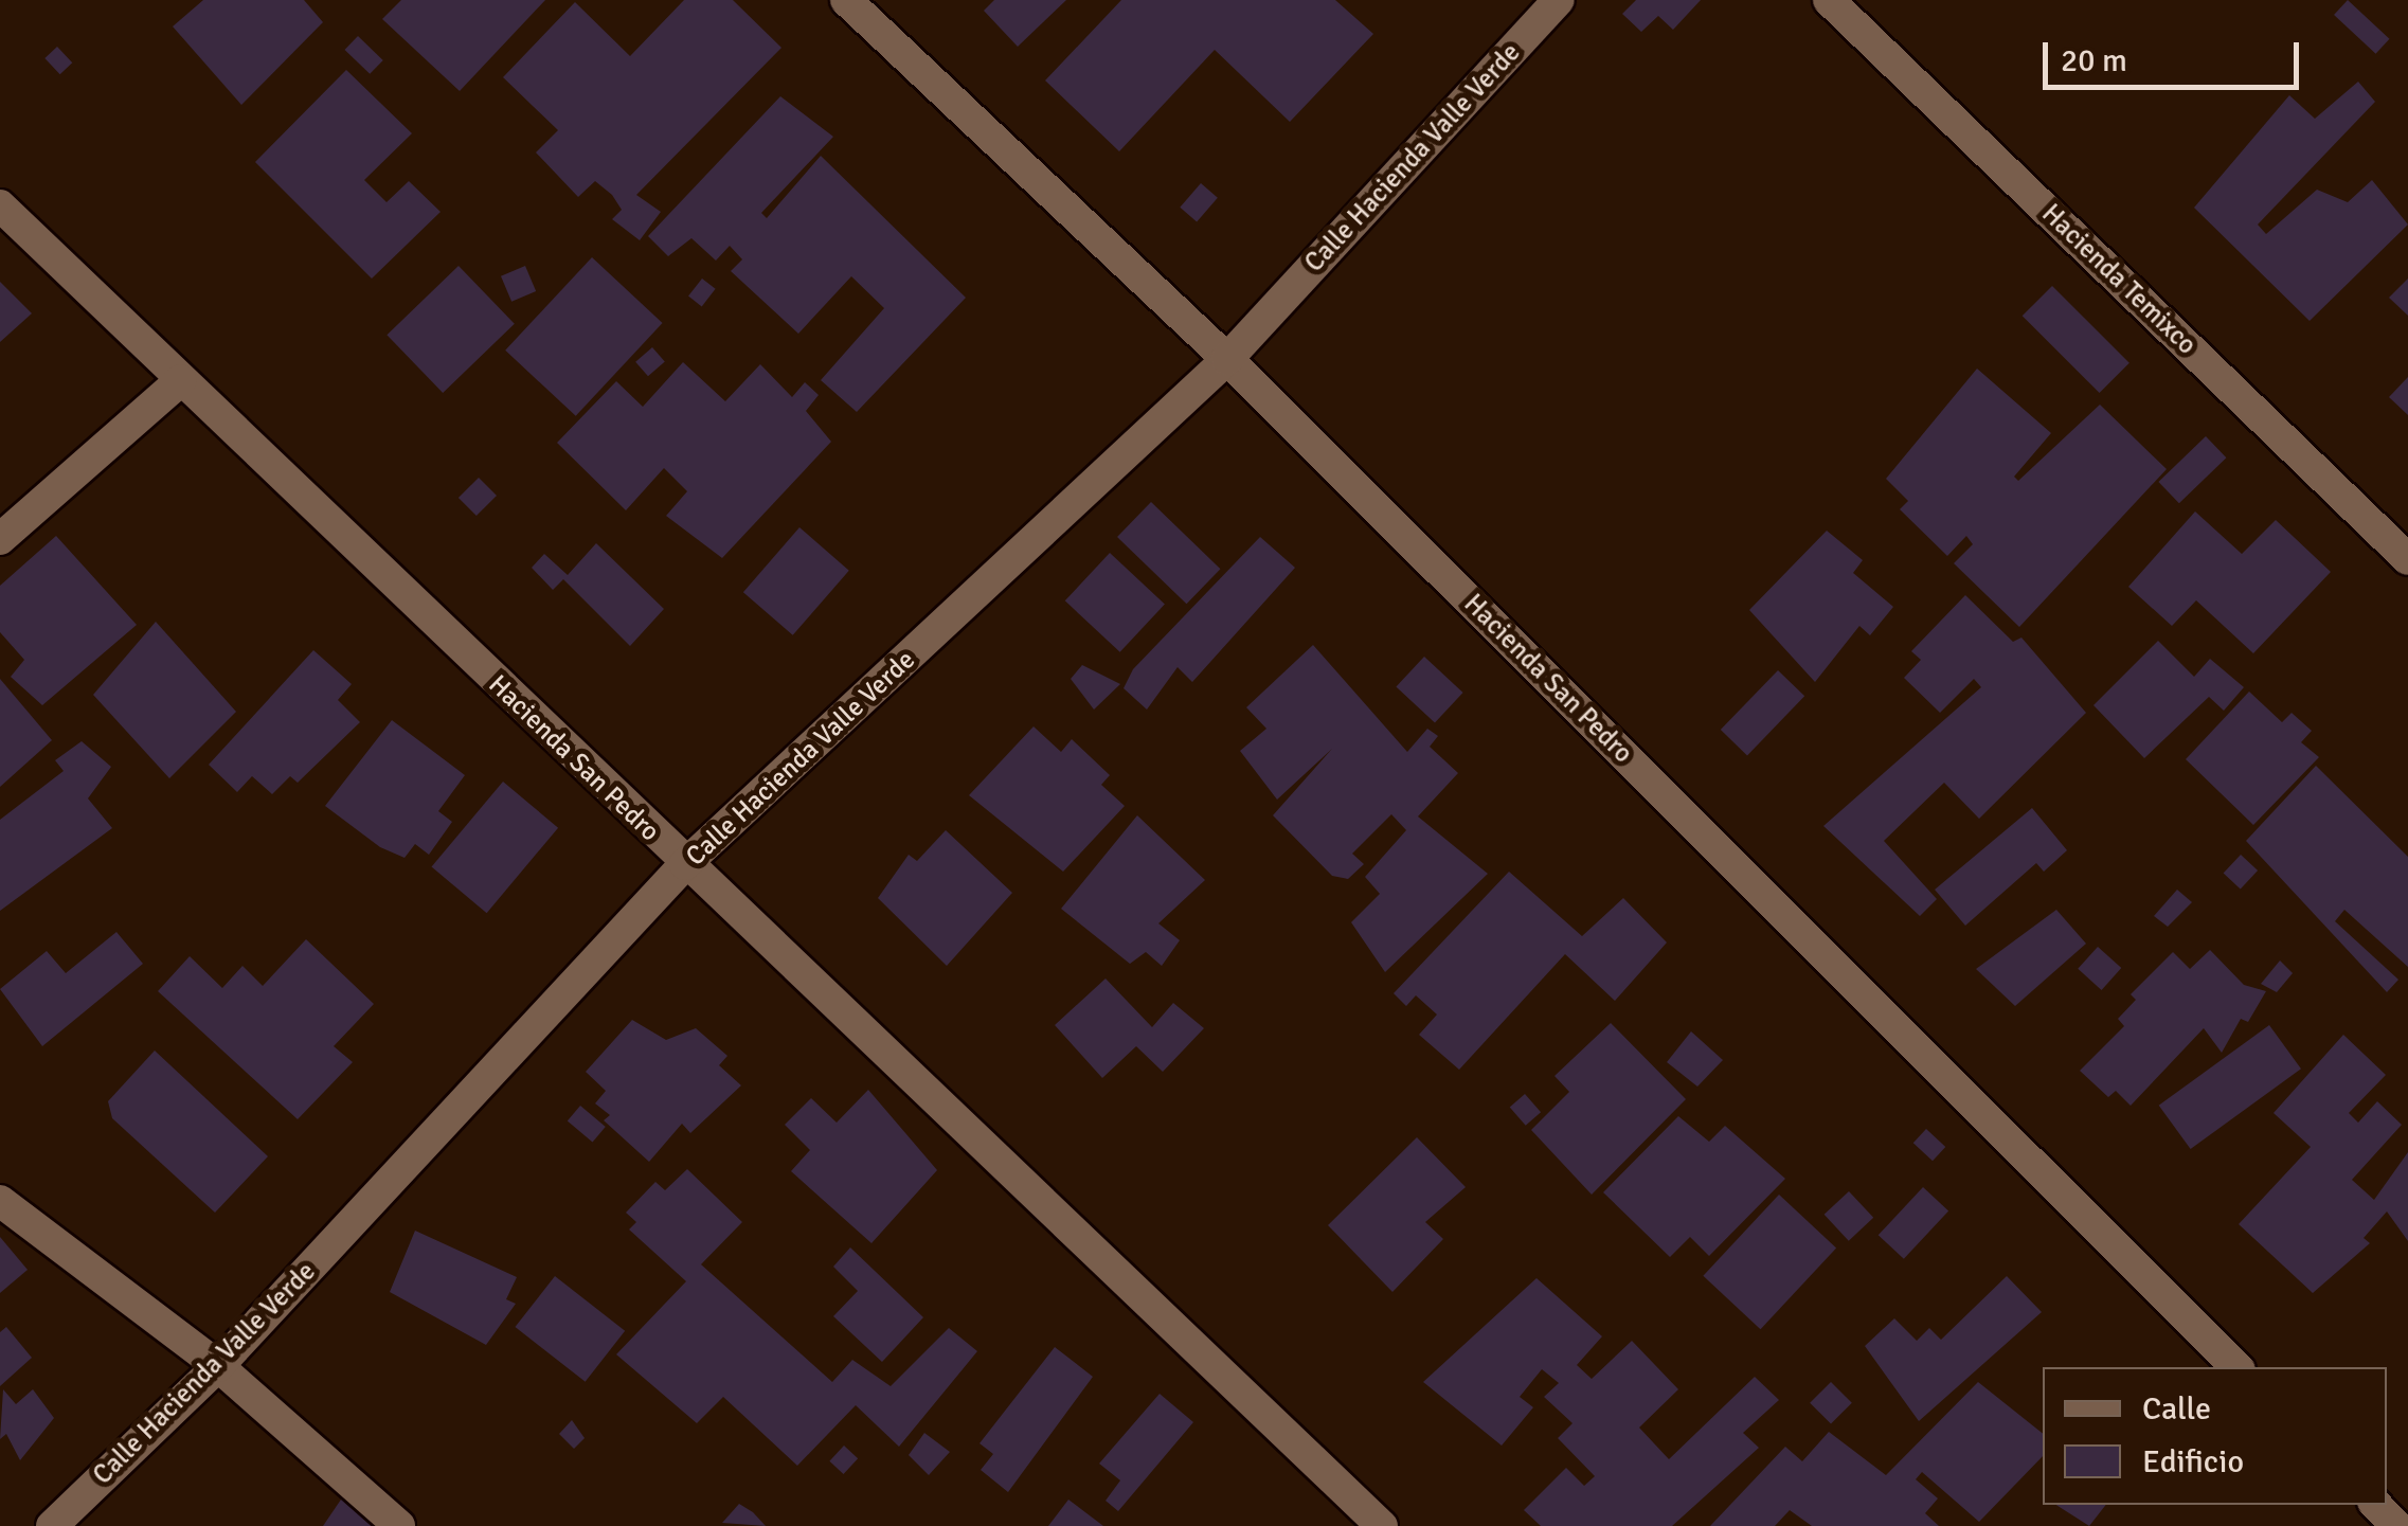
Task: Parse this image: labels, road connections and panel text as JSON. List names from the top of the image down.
{
  "streets": {
    "street": ["Calle Hacienda Valle Verde", "Hacienda Temixco", "Hacienda San Pedro"]
  },
  "crossings": [
    ["Calle Hacienda Valle Verde", "Hacienda San Pedro"]
  ],
  "legend": ["Calle", "Edificio"],
  "scale_bar": "20 m"
}
